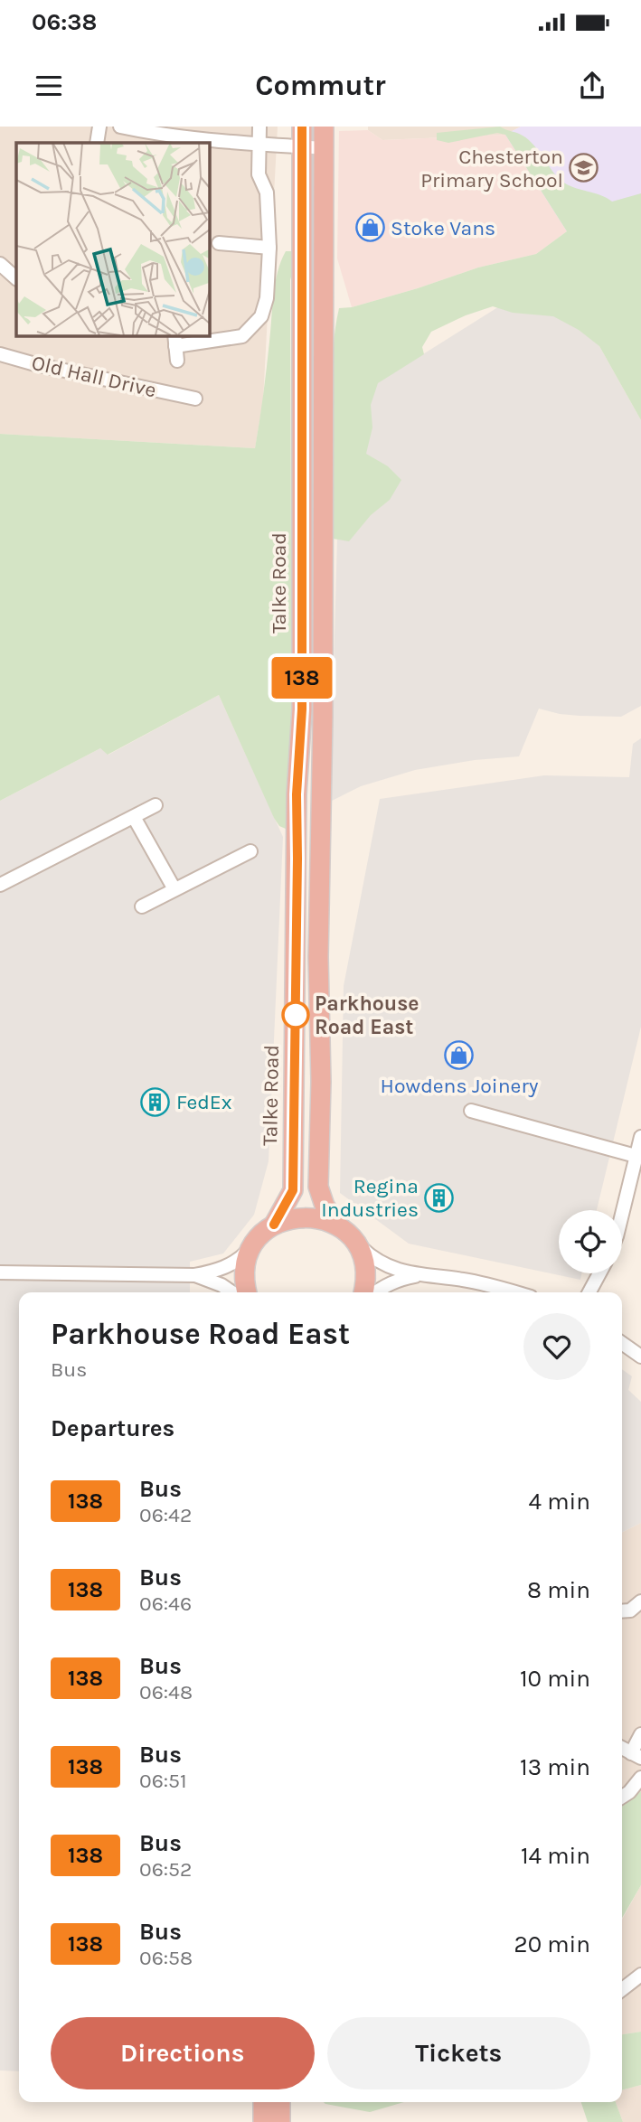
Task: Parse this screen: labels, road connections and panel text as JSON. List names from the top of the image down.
{
  "streets": {
    "highway": ["Talke Road"],
    "street": ["Old Hall Drive"]
  },
  "places": {
    "school or university": ["Chesterton Primary School"],
    "shop": ["Stoke Vans", "Howdens Joinery"],
    "other": ["Parkhouse Road East"],
    "building": ["FedEx", "Regina Industries"]
  },
  "lines": ["bus line 138"],
  "page": {
    "status": "06:38",
    "header": "Commutr",
    "on_map": "138",
    "heading": [
      ["Parkhouse Road East", "Bus"],
      "Departures"
    ],
    "list": [
      {
        "mark": "138",
        "name": "Bus",
        "note": "06:42",
        "value": "4 min"
      },
      {
        "mark": "138",
        "name": "Bus",
        "note": "06:46",
        "value": "8 min"
      },
      {
        "mark": "138",
        "name": "Bus",
        "note": "06:48",
        "value": "10 min"
      },
      {
        "mark": "138",
        "name": "Bus",
        "note": "06:51",
        "value": "13 min"
      },
      {
        "mark": "138",
        "name": "Bus",
        "note": "06:52",
        "value": "14 min"
      },
      {
        "mark": "138",
        "name": "Bus",
        "note": "06:58",
        "value": "20 min"
      }
    ],
    "buttons": ["Directions", "Tickets"]
  }
}
